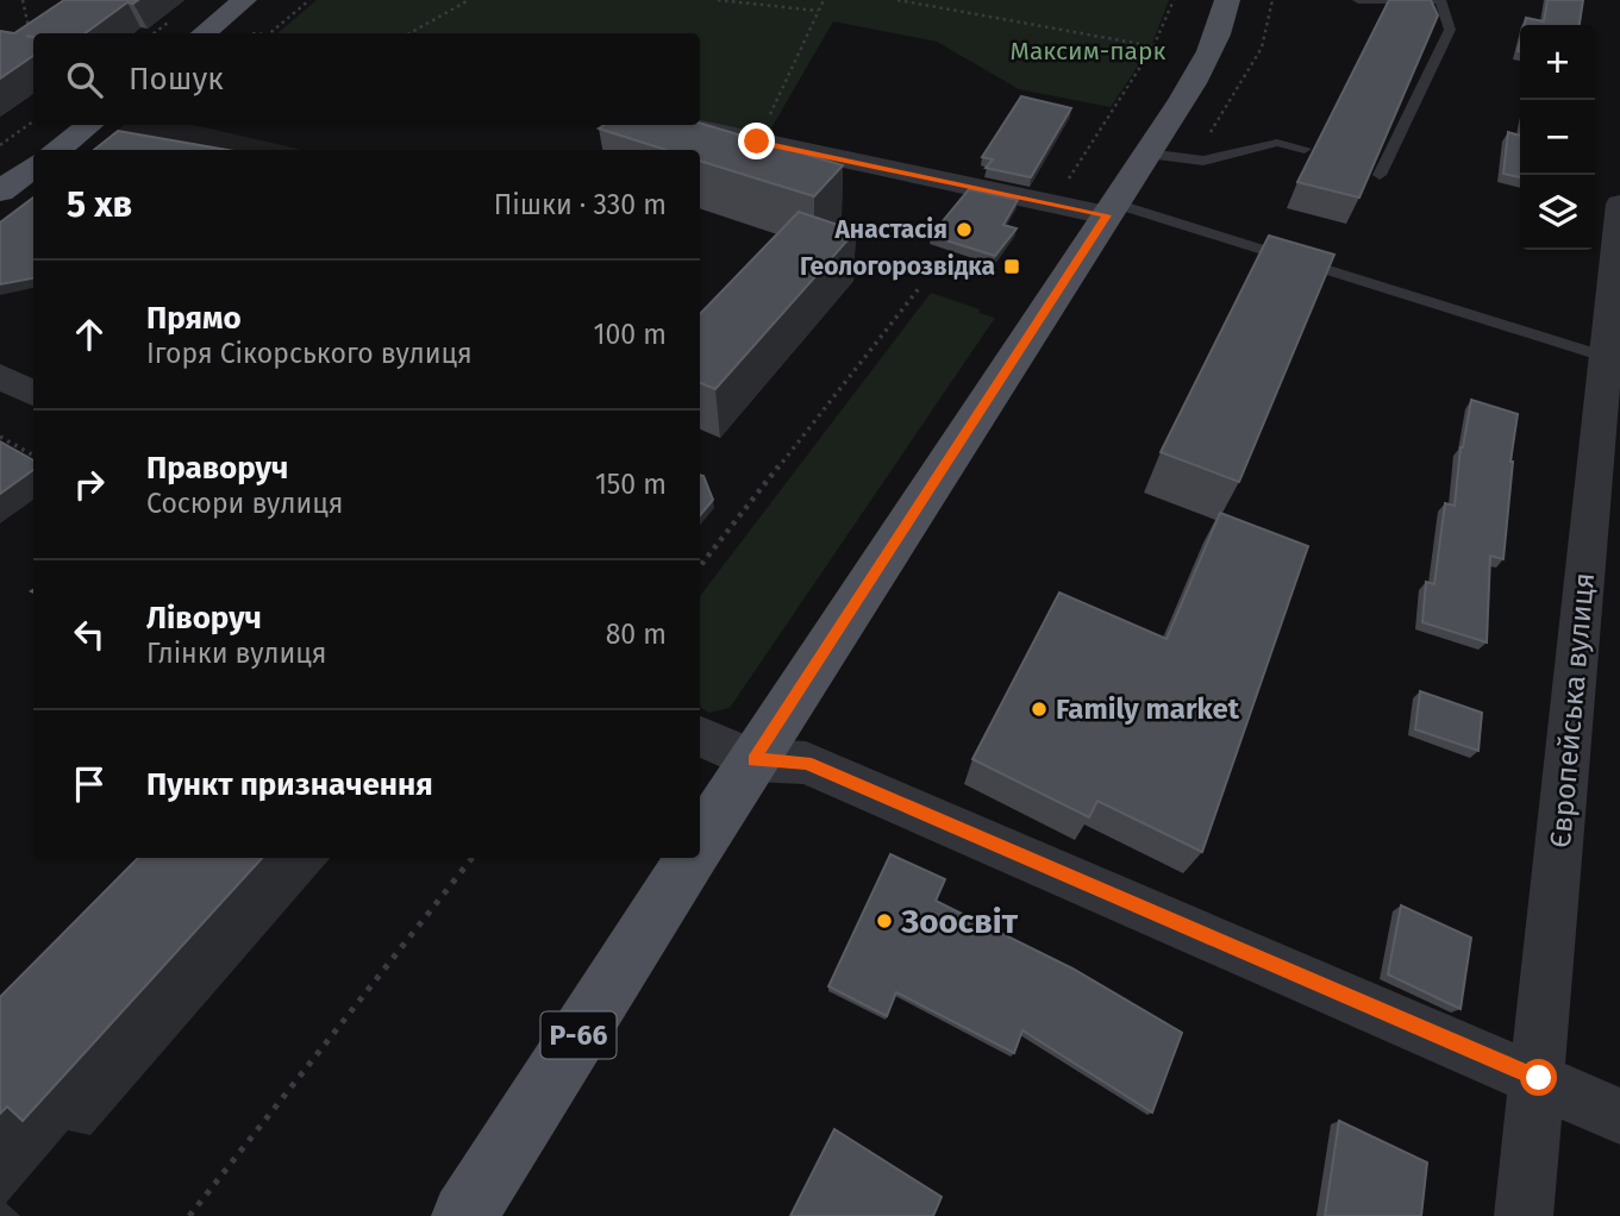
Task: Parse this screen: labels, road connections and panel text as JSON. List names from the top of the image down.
{
  "streets": {
    "main road": ["Р-66"],
    "street": ["Європейська вулиця"]
  },
  "parks": ["Максим-парк"],
  "places": {
    "other": ["Анастасія", "Family market", "Зоосвіт"],
    "transit": ["Геологорозвідка"]
  },
  "page": {
    "map_buttons": ["+", "−"],
    "search": "Пошук",
    "heading": ["5 хв", "Пішки · 330 m"],
    "list": [
      ["Прямо", "Ігоря Сікорського вулиця", "100 m"],
      ["Праворуч", "Сосюри вулиця", "150 m"],
      ["Ліворуч", "Глінки вулиця", "80 m"],
      "Пункт призначення"
    ]
  }
}
